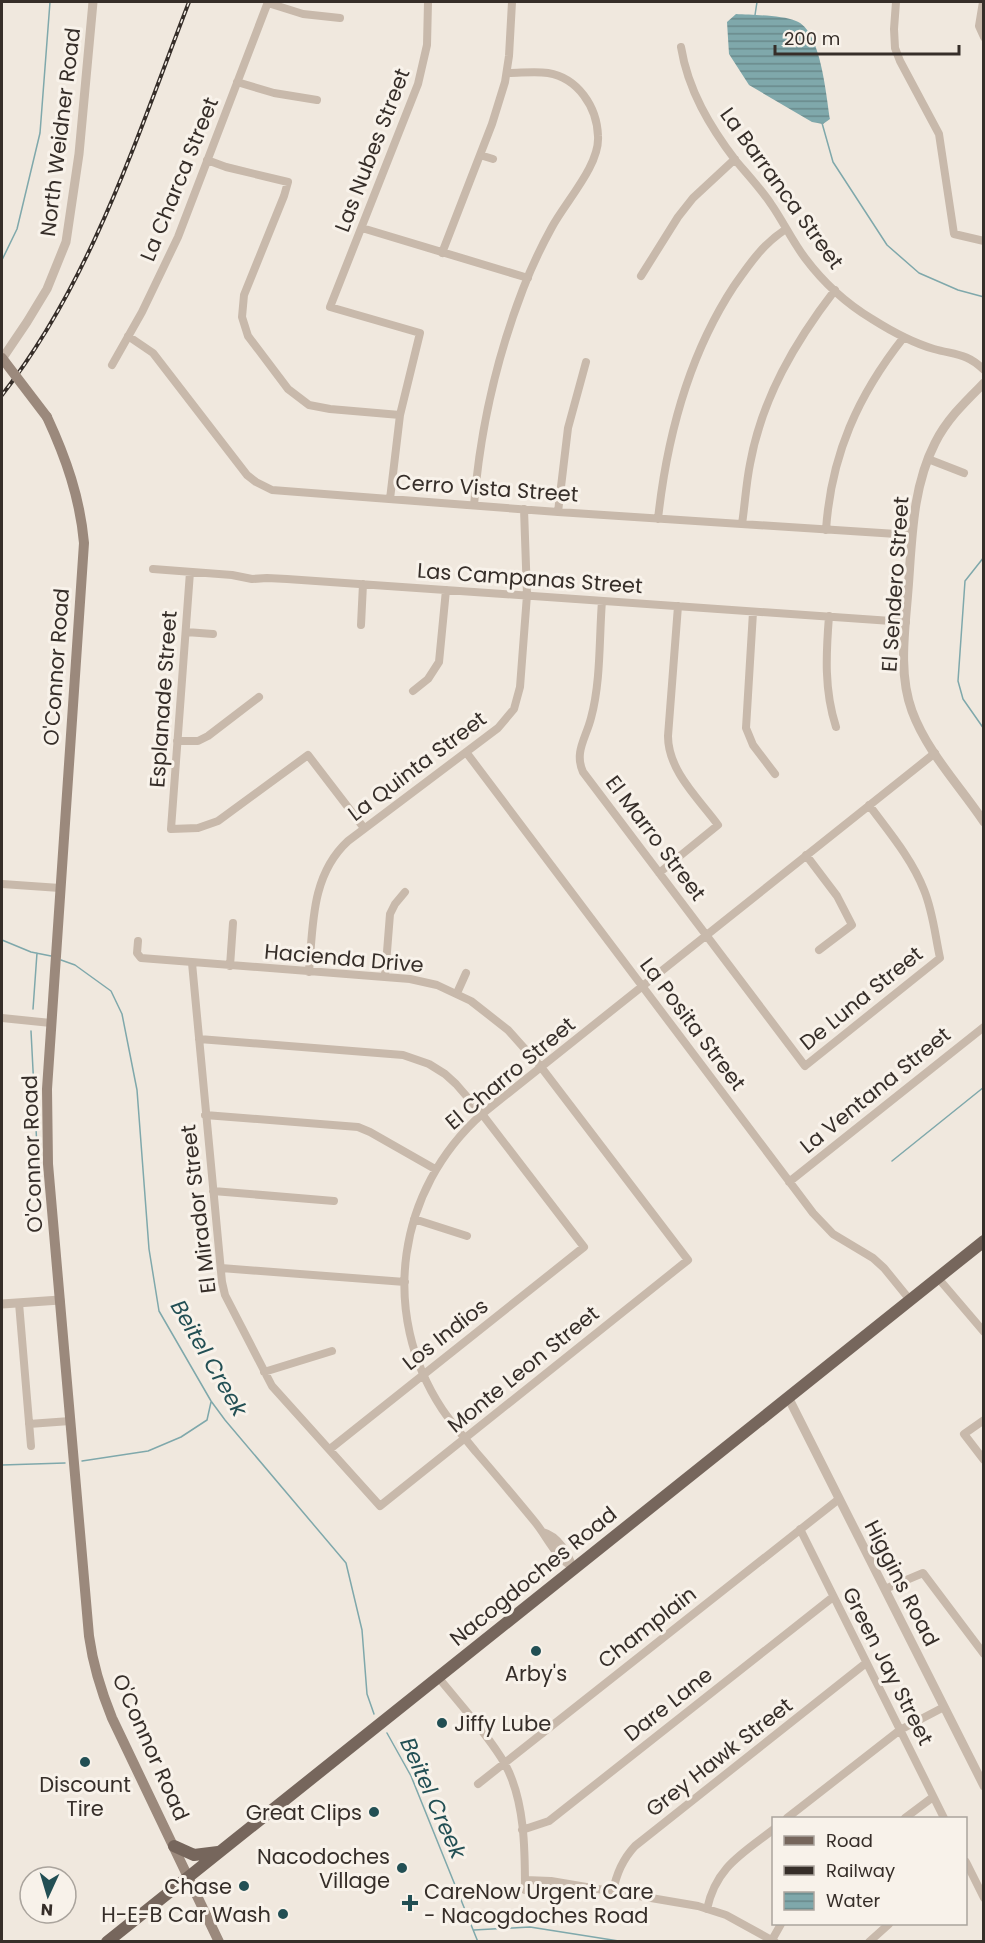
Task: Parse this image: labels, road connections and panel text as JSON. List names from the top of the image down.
{
  "streets": {
    "main road": ["O'Connor Road", "Nacogdoches Road"],
    "street": [
      "North Weidner Road",
      "Las Nubes Street",
      "La Charca Street",
      "La Barranca Street",
      "Cerro Vista Street",
      "Las Campanas Street",
      "El Sendero Street",
      "Esplanade Street",
      "La Quinta Street",
      "El Marro Street",
      "Hacienda Drive",
      "De Luna Street",
      "La Posita Street",
      "El Charro Street",
      "La Ventana Street",
      "El Mirador Street",
      "Los Indios",
      "Monte Leon Street",
      "Higgins Road",
      "Champlain",
      "Green Jay Street",
      "Dare Lane",
      "Grey Hawk Street"
    ]
  },
  "crossings": [
    ["North Weidner Road", "O'Connor Road"],
    ["La Charca Street", "Cerro Vista Street"],
    ["Cerro Vista Street", "El Sendero Street"],
    ["Cerro Vista Street", "La Quinta Street"],
    ["Las Campanas Street", "El Sendero Street"],
    ["Las Campanas Street", "Esplanade Street"],
    ["Las Campanas Street", "La Quinta Street"],
    ["Las Campanas Street", "El Marro Street"],
    ["El Sendero Street", "El Charro Street"],
    ["O'Connor Road", "Nacogdoches Road"],
    ["Esplanade Street", "La Quinta Street"],
    ["La Quinta Street", "Hacienda Drive"],
    ["La Quinta Street", "La Posita Street"],
    ["El Marro Street", "De Luna Street"],
    ["El Marro Street", "El Charro Street"],
    ["Hacienda Drive", "El Charro Street"],
    ["Hacienda Drive", "El Mirador Street"],
    ["Hacienda Drive", "Monte Leon Street"],
    ["De Luna Street", "El Charro Street"],
    ["La Posita Street", "El Charro Street"],
    ["La Posita Street", "La Ventana Street"],
    ["La Posita Street", "Nacogdoches Road"],
    ["El Charro Street", "Los Indios"],
    ["El Charro Street", "Monte Leon Street"],
    ["El Charro Street", "Nacogdoches Road"],
    ["El Mirador Street", "Los Indios"],
    ["El Mirador Street", "Monte Leon Street"],
    ["Nacogdoches Road", "Higgins Road"],
    ["Higgins Road", "Champlain"],
    ["Champlain", "Green Jay Street"],
    ["Green Jay Street", "Dare Lane"],
    ["Green Jay Street", "Grey Hawk Street"]
  ],
  "water": ["Beitel Creek"],
  "places": {
    "other": [
      "Arby's",
      "Jiffy Lube",
      "Discount Tire",
      "Great Clips",
      "Nacodoches Village",
      "Chase",
      "H-E-B Car Wash"
    ],
    "health": ["CareNow Urgent Care - Nacogdoches Road"]
  },
  "legend": ["Road", "Railway", "Water"],
  "scale_bar": "200 m",
  "north": "bottom"
}
